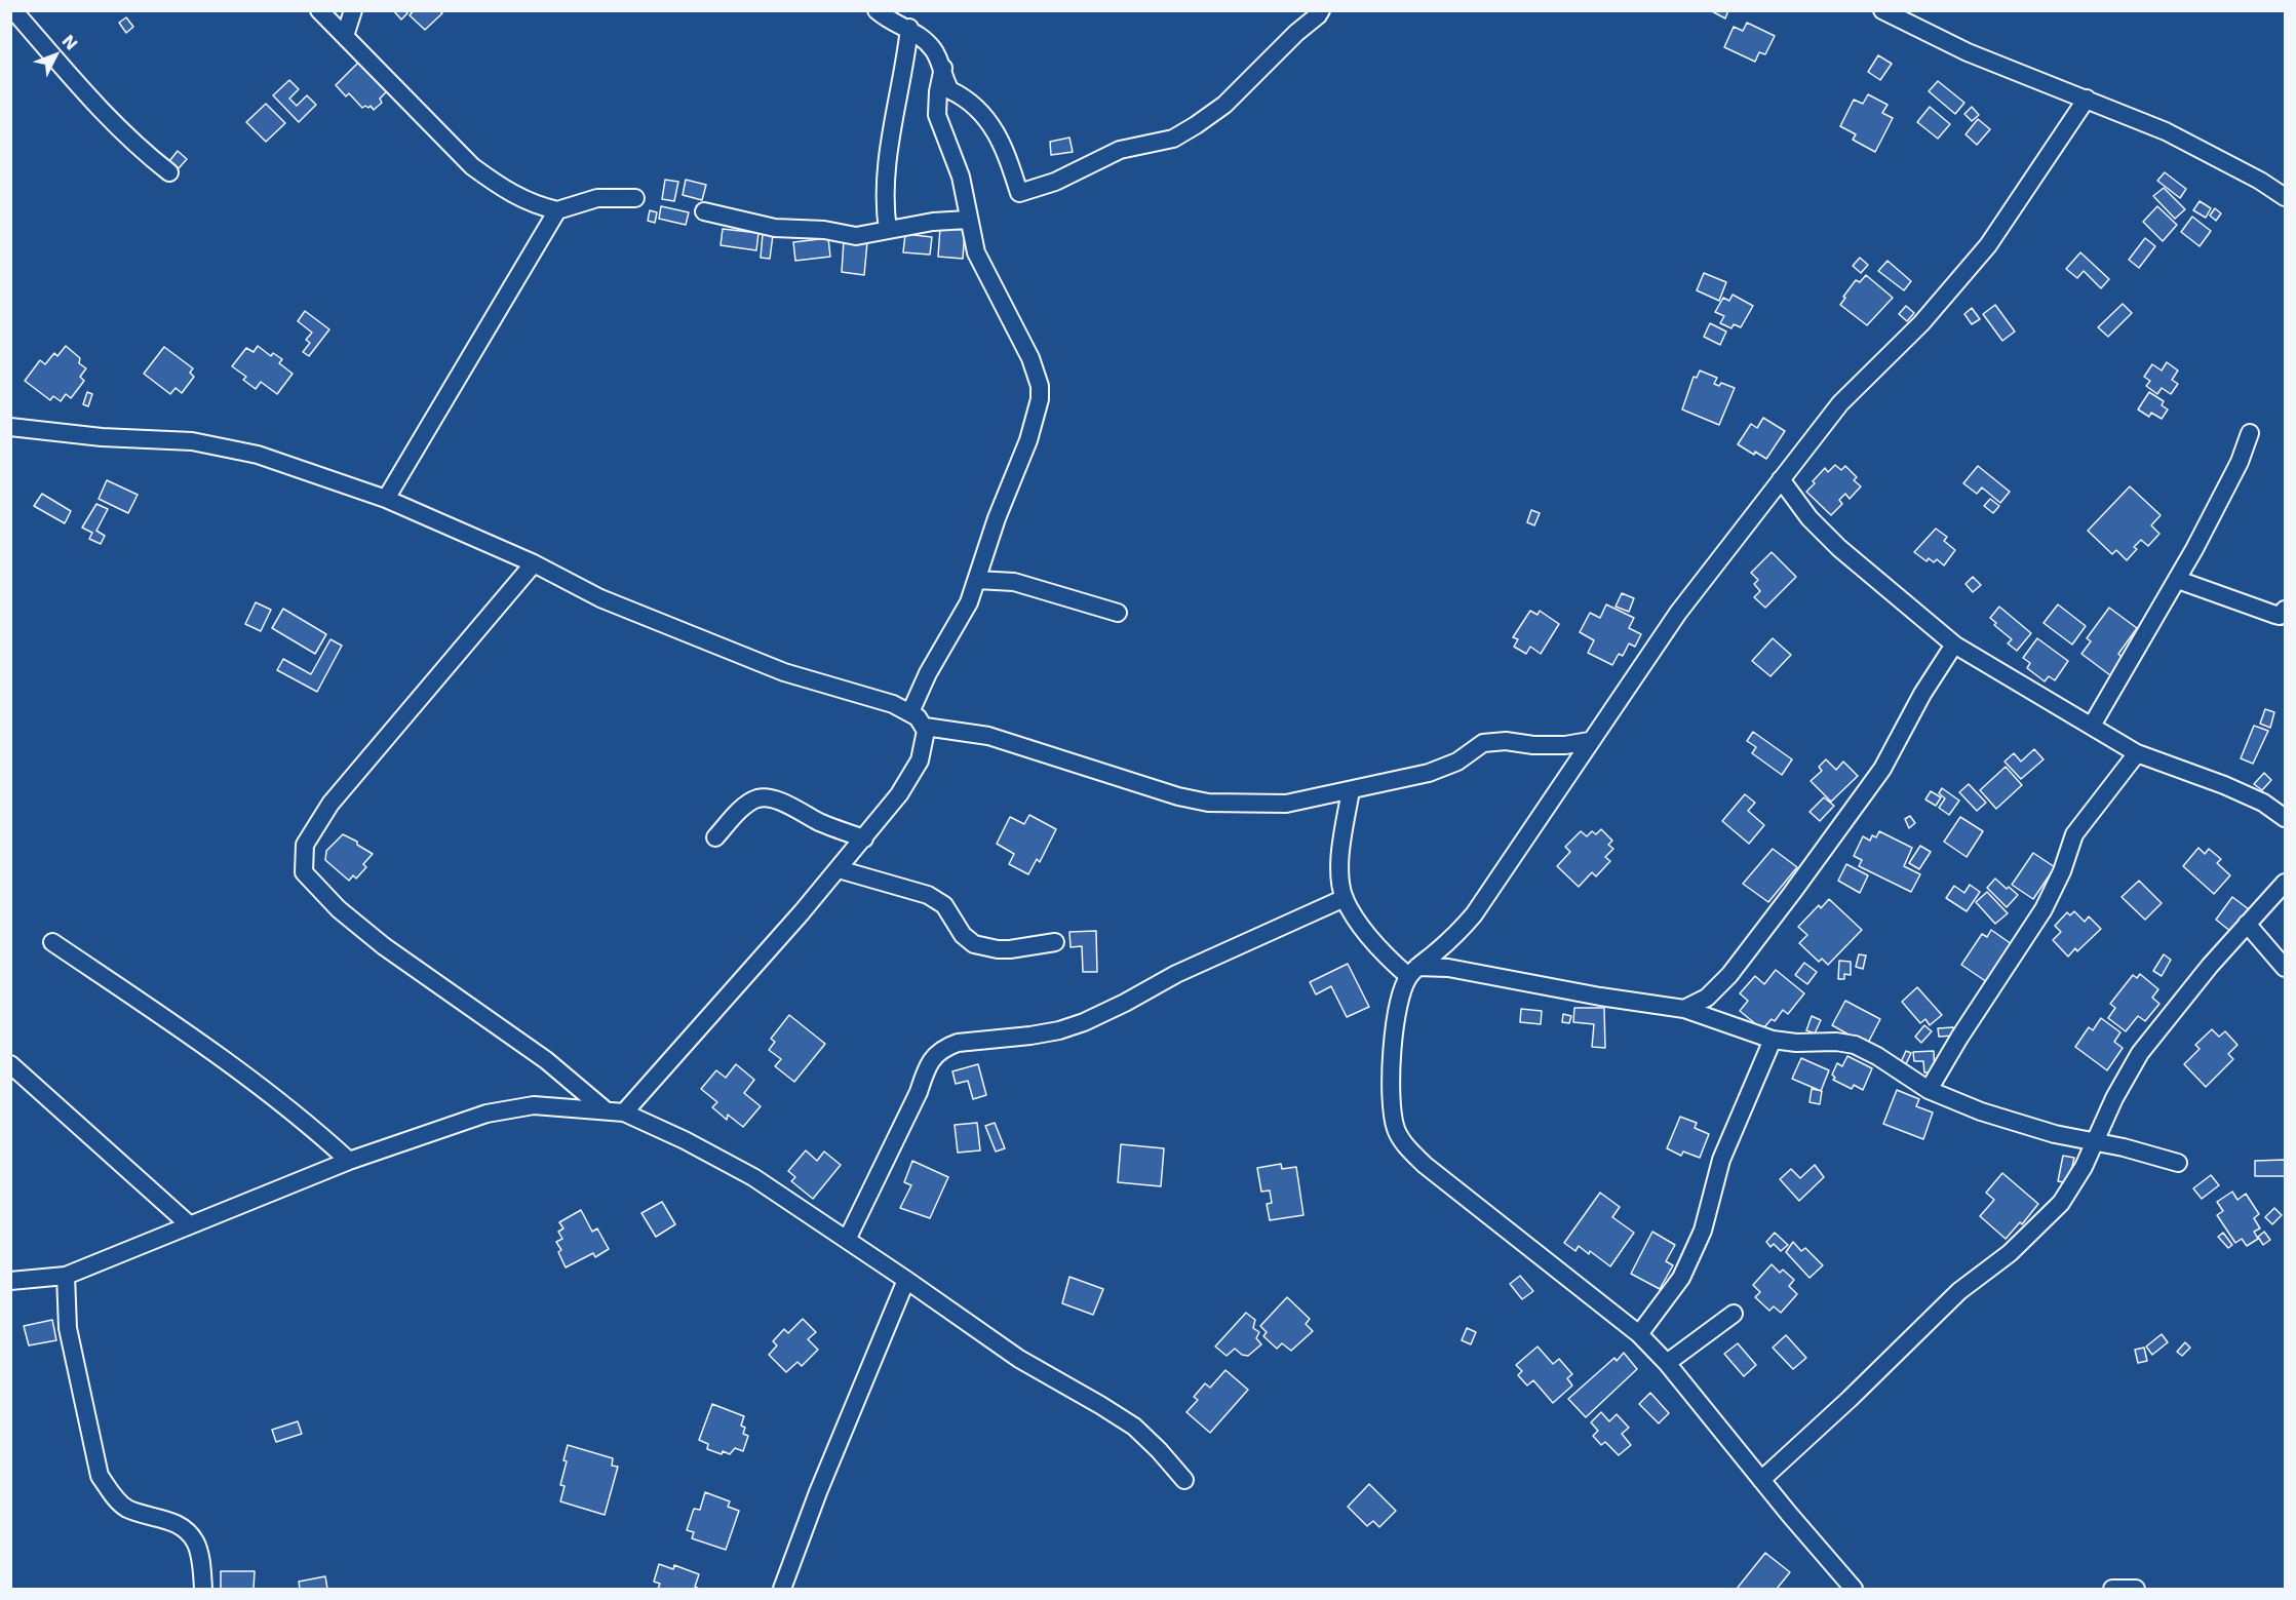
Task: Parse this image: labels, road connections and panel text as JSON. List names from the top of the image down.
{
  "north": "top right"
}
